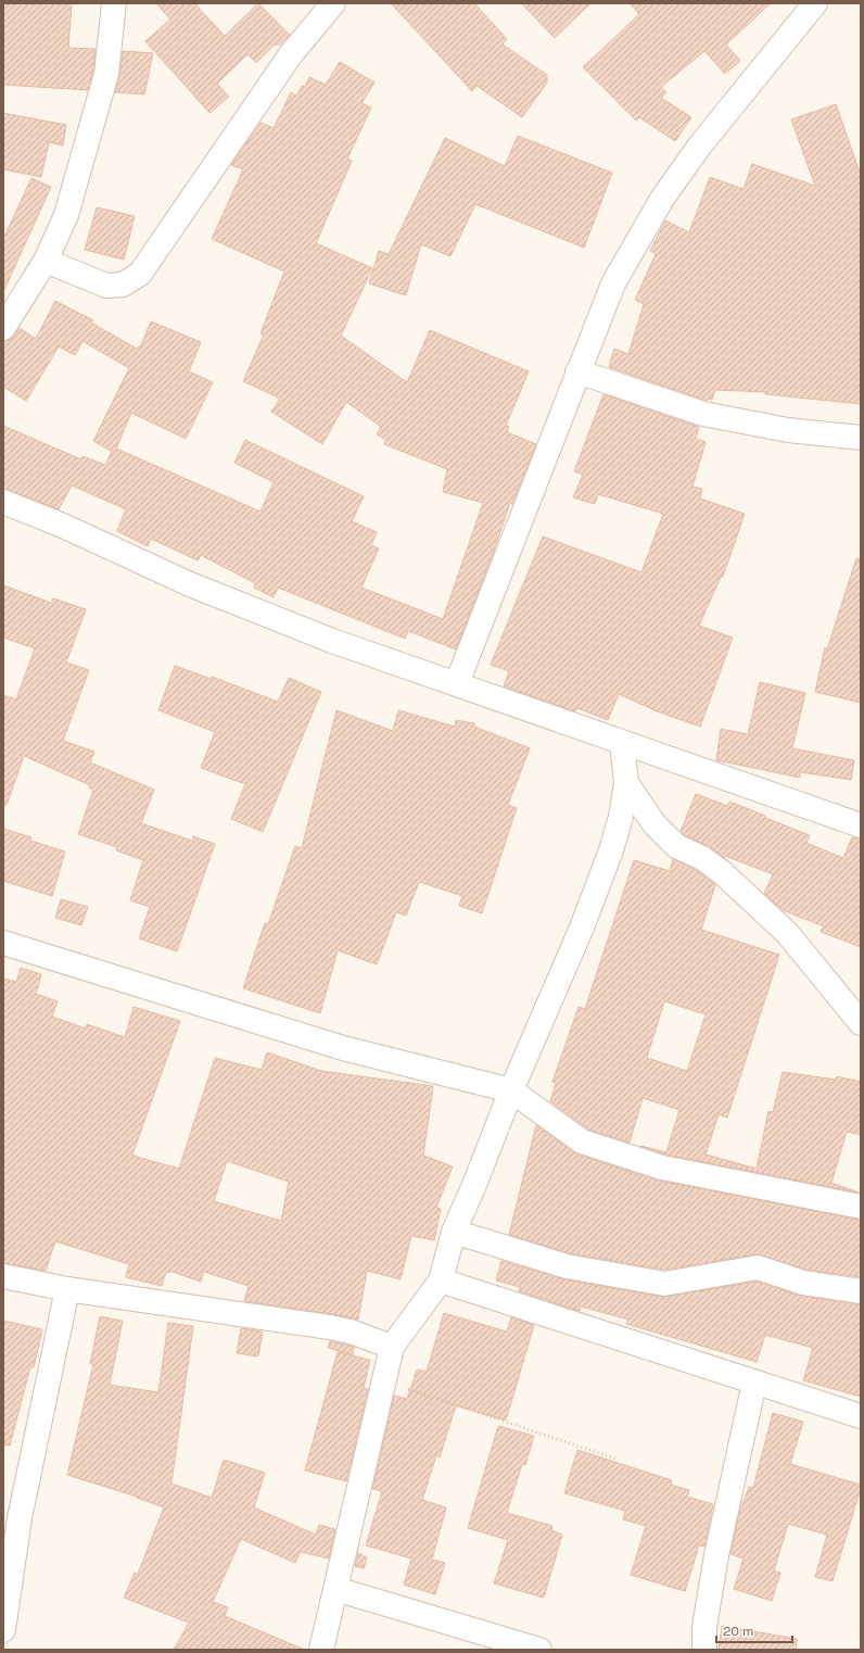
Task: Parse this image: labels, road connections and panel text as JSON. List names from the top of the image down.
{
  "scale_bar": "20 m"
}
